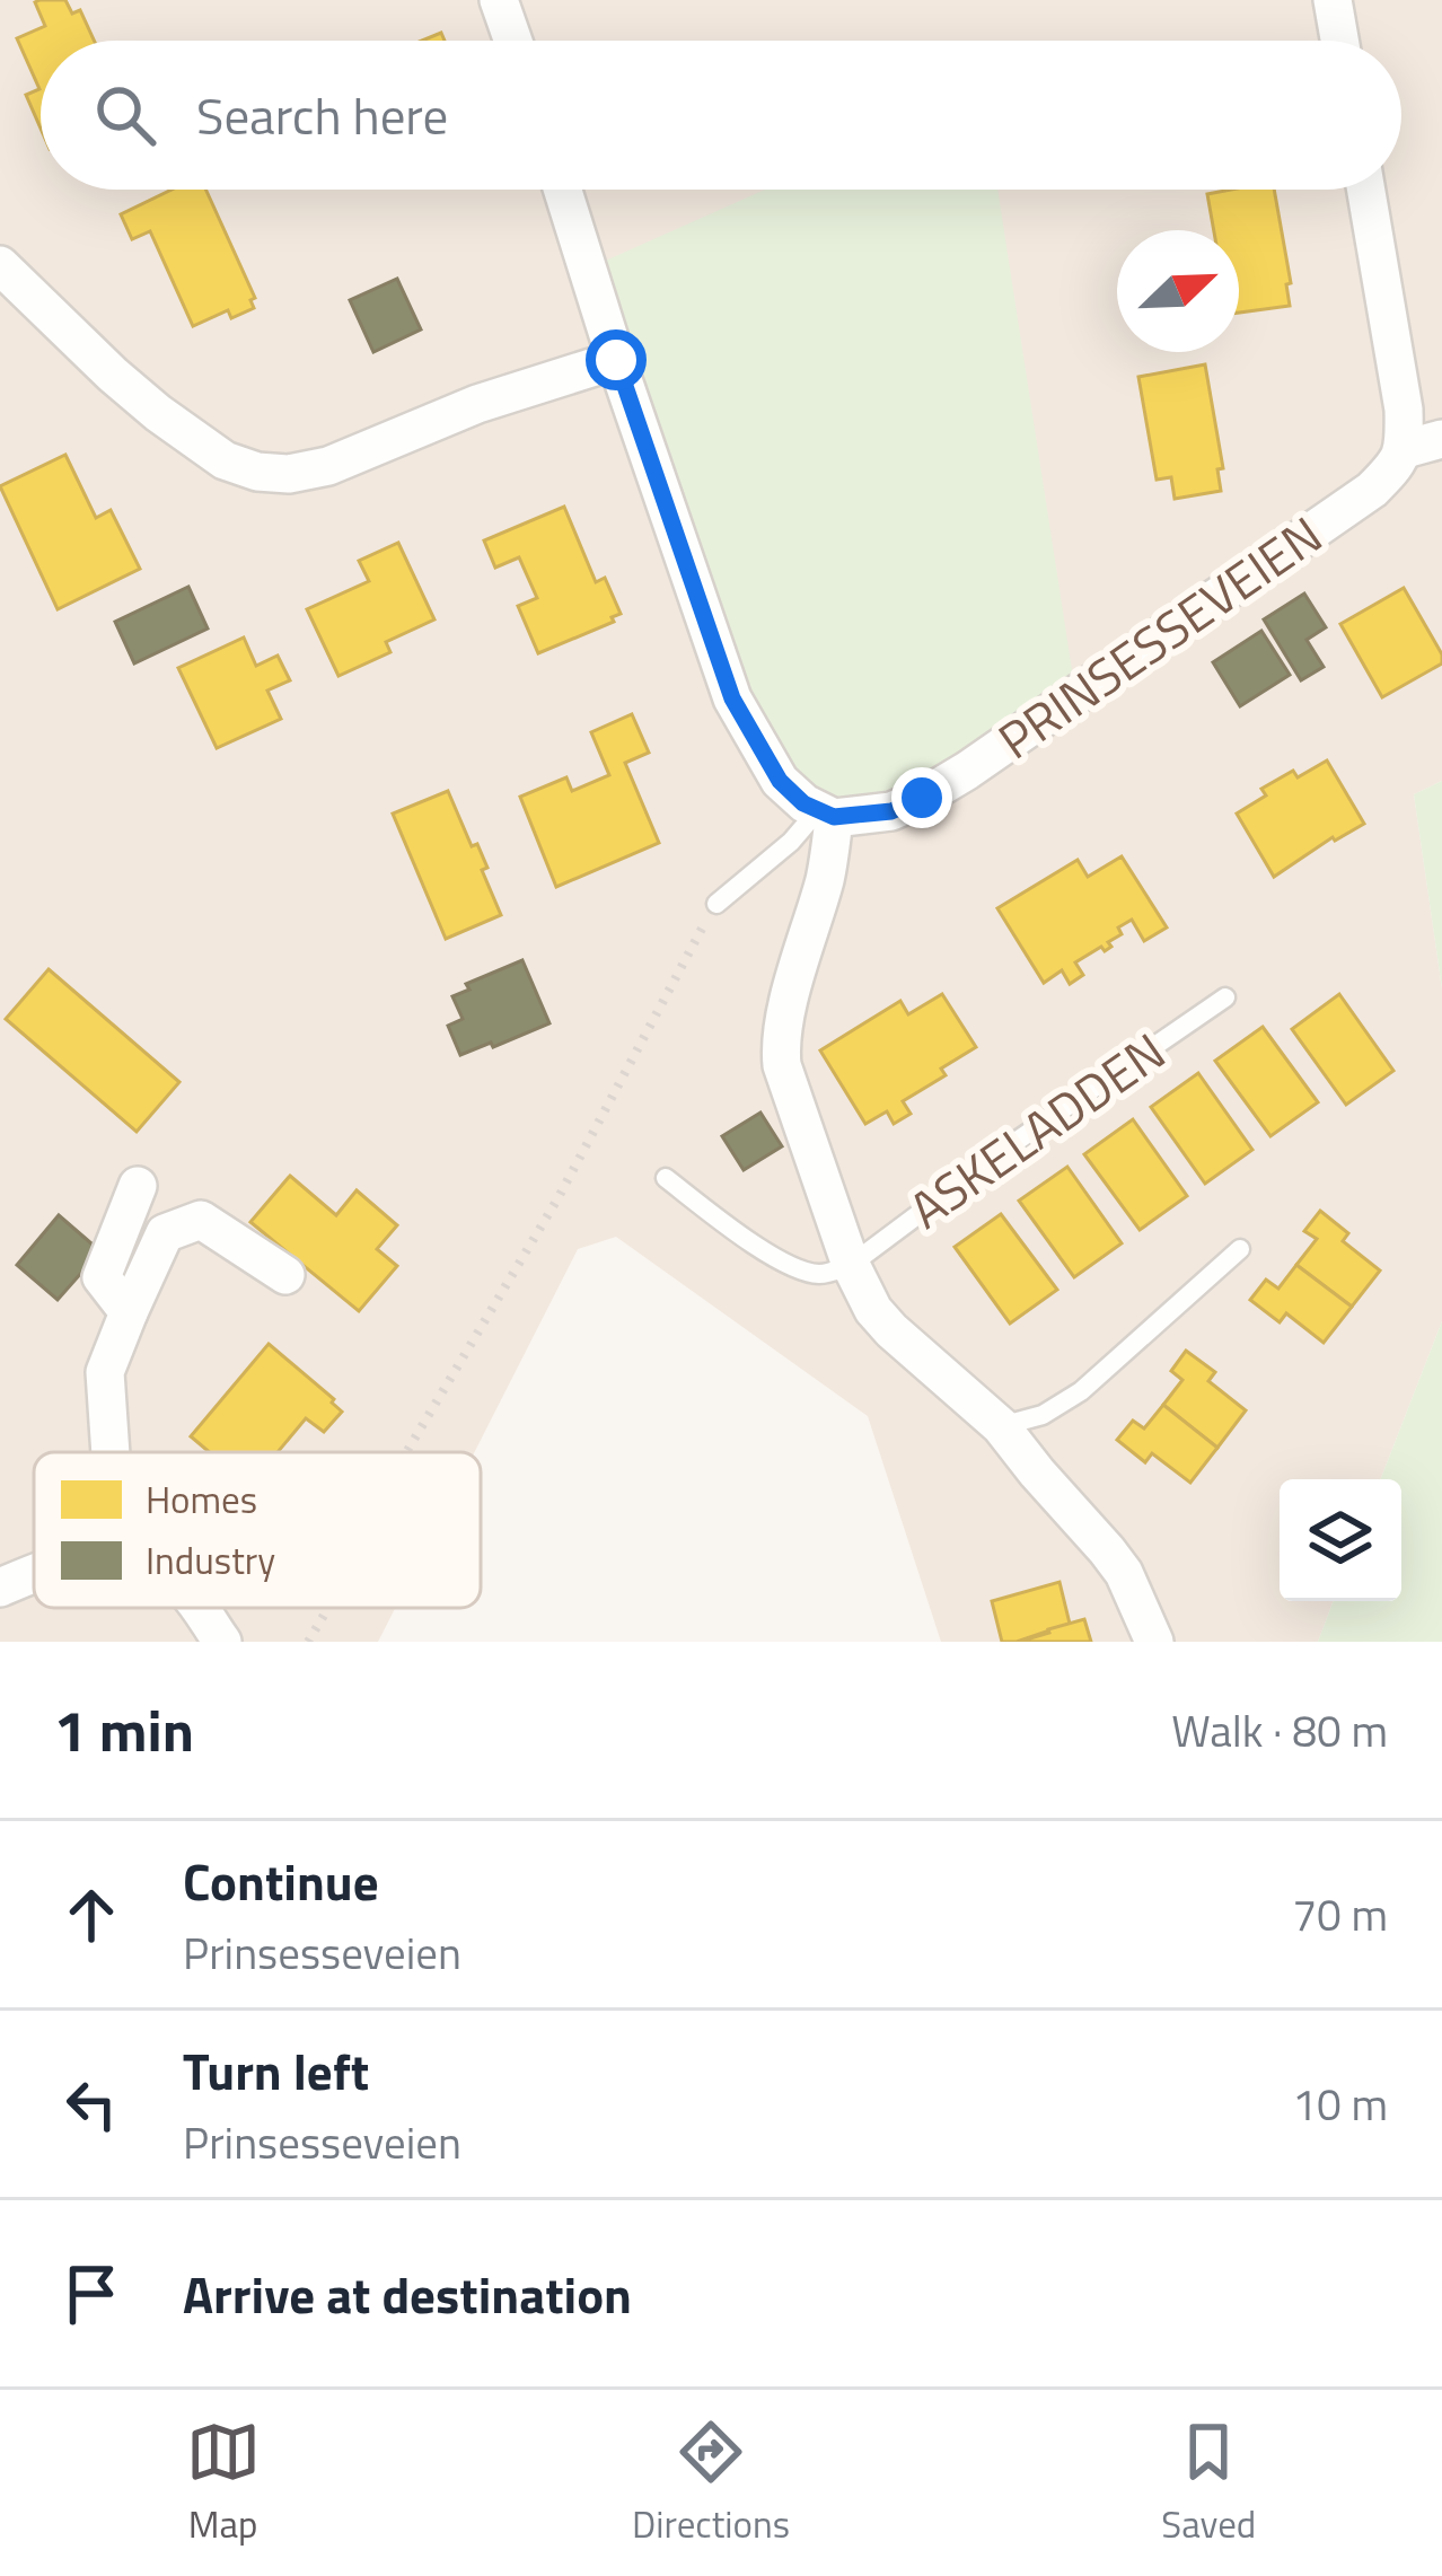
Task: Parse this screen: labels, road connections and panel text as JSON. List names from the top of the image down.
{
  "streets": {
    "street": ["PRINSESSEVEIEN", "ASKELADDEN"]
  },
  "crossings": [
    ["PRINSESSEVEIEN", "ASKELADDEN"]
  ],
  "legend": ["Homes", "Industry"],
  "north": "top right",
  "page": {
    "search": "Search here",
    "heading": ["1 min", "Walk · 80 m"],
    "list": [
      ["Continue", "Prinsesseveien", "70 m"],
      ["Turn left", "Prinsesseveien", "10 m"],
      "Arrive at destination"
    ],
    "nav": ["Map", "Directions", "Saved"]
  }
}
